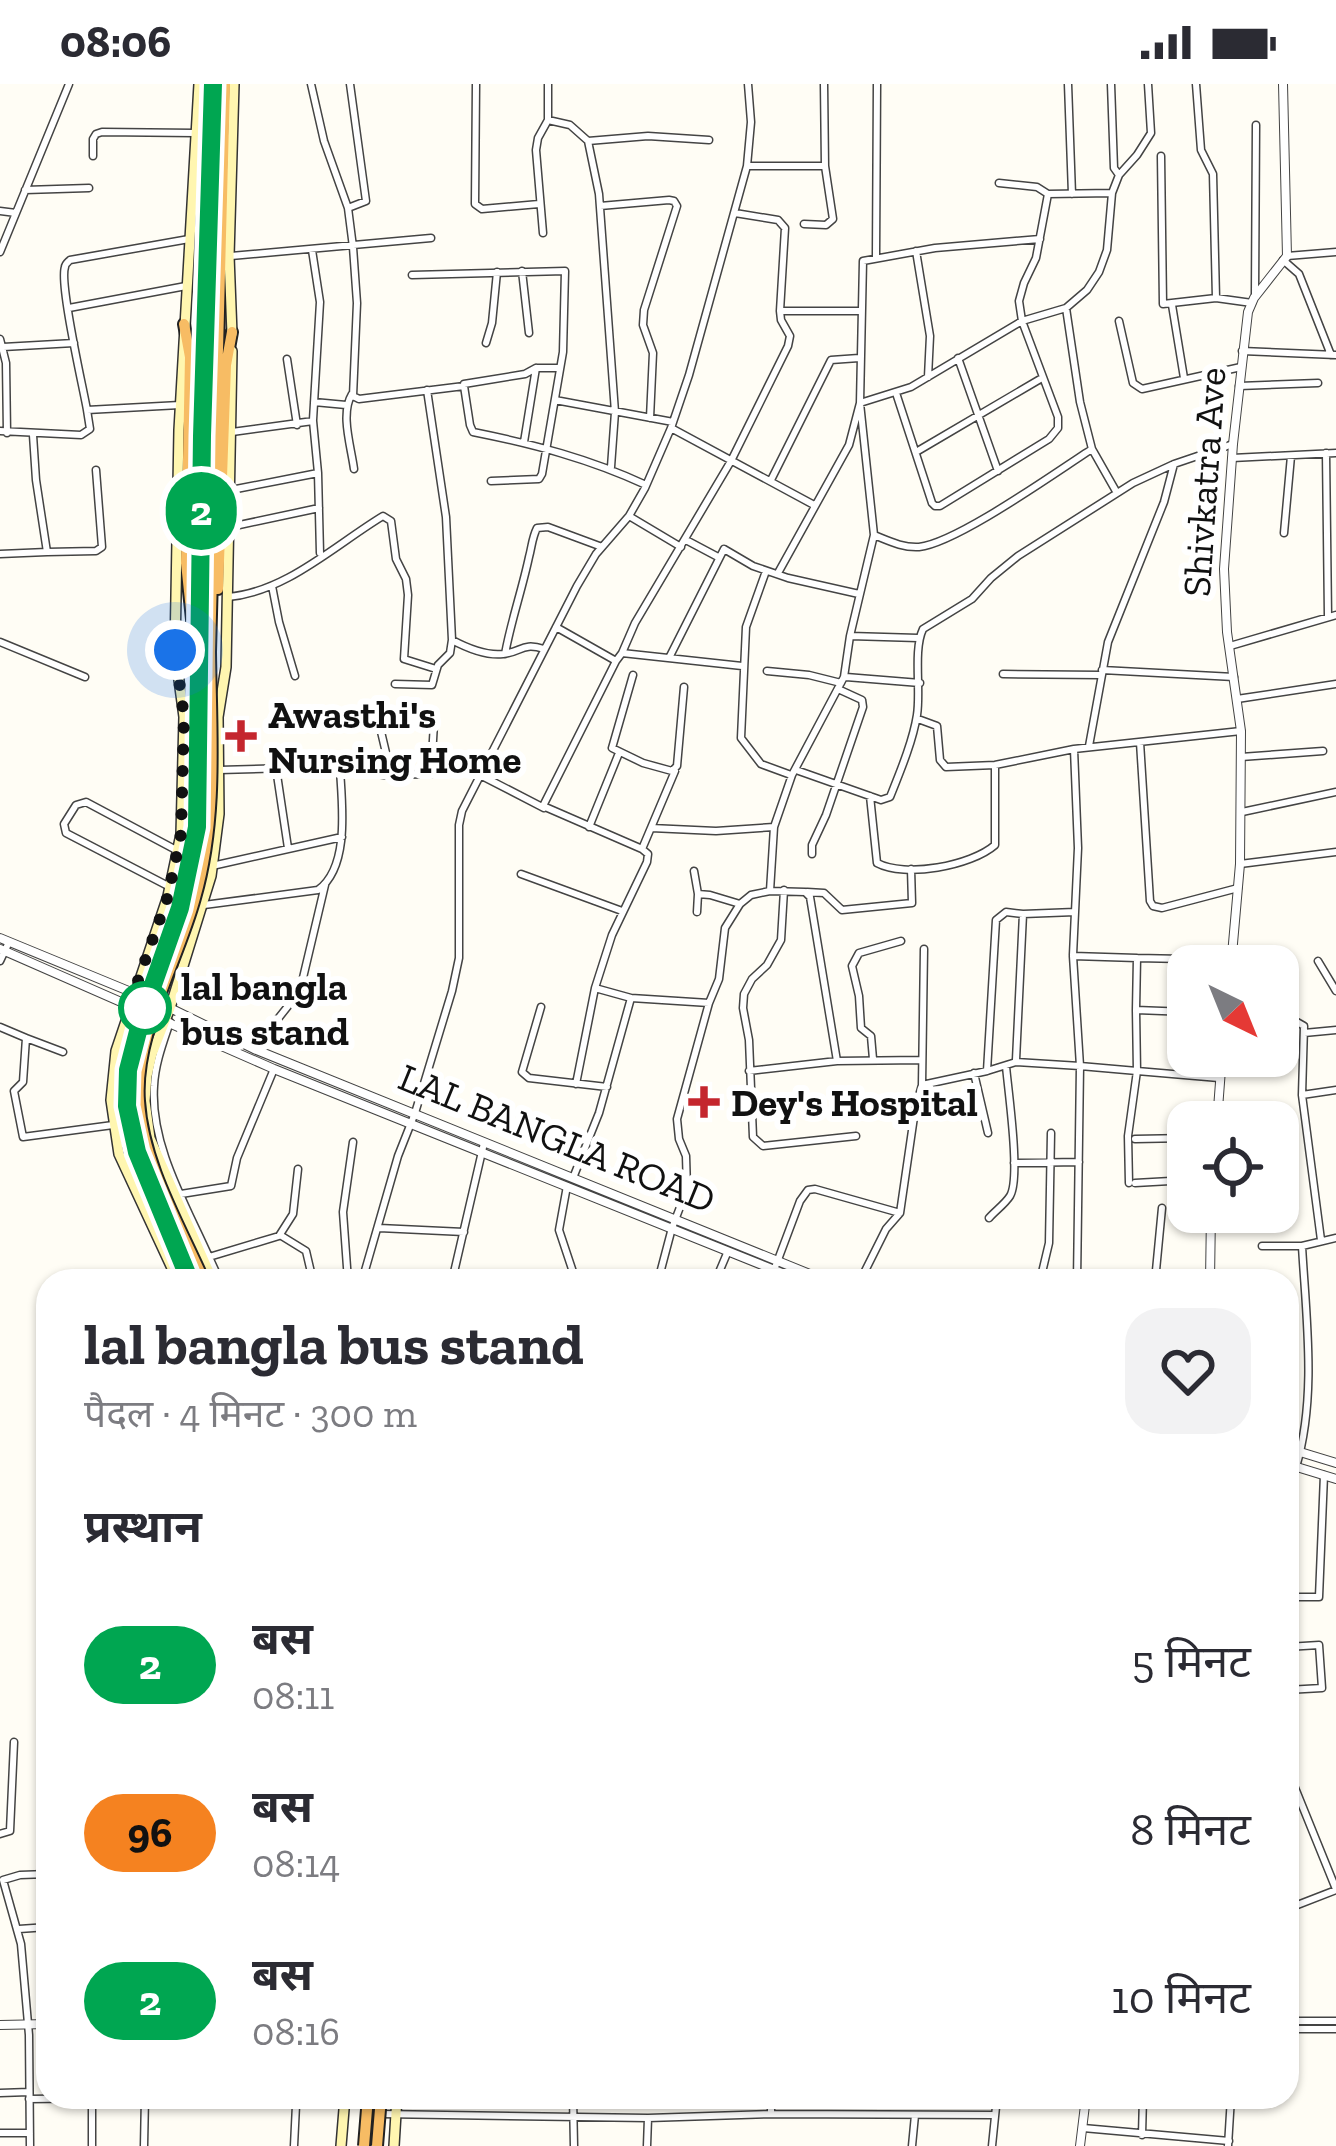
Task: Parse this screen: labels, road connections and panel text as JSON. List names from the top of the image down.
{
  "streets": {
    "street": ["Shivkatra Ave", "LAL BANGLA ROAD"]
  },
  "places": {
    "health": ["Awasthi's Nursing Home", "Dey's Hospital"],
    "other": ["lal bangla bus stand"]
  },
  "lines": ["bus line 2"],
  "north": "bottom right",
  "page": {
    "status": "08:06",
    "on_map": "2",
    "heading": [
      ["lal bangla bus stand", "पैदल · 4 मिनट · 300 m"],
      "प्रस्थान"
    ],
    "list": [
      {
        "mark": "2",
        "name": "बस",
        "note": "08:11",
        "value": "5 मिनट"
      },
      {
        "mark": "96",
        "name": "बस",
        "note": "08:14",
        "value": "8 मिनट"
      },
      {
        "mark": "2",
        "name": "बस",
        "note": "08:16",
        "value": "10 मिनट"
      }
    ]
  }
}
